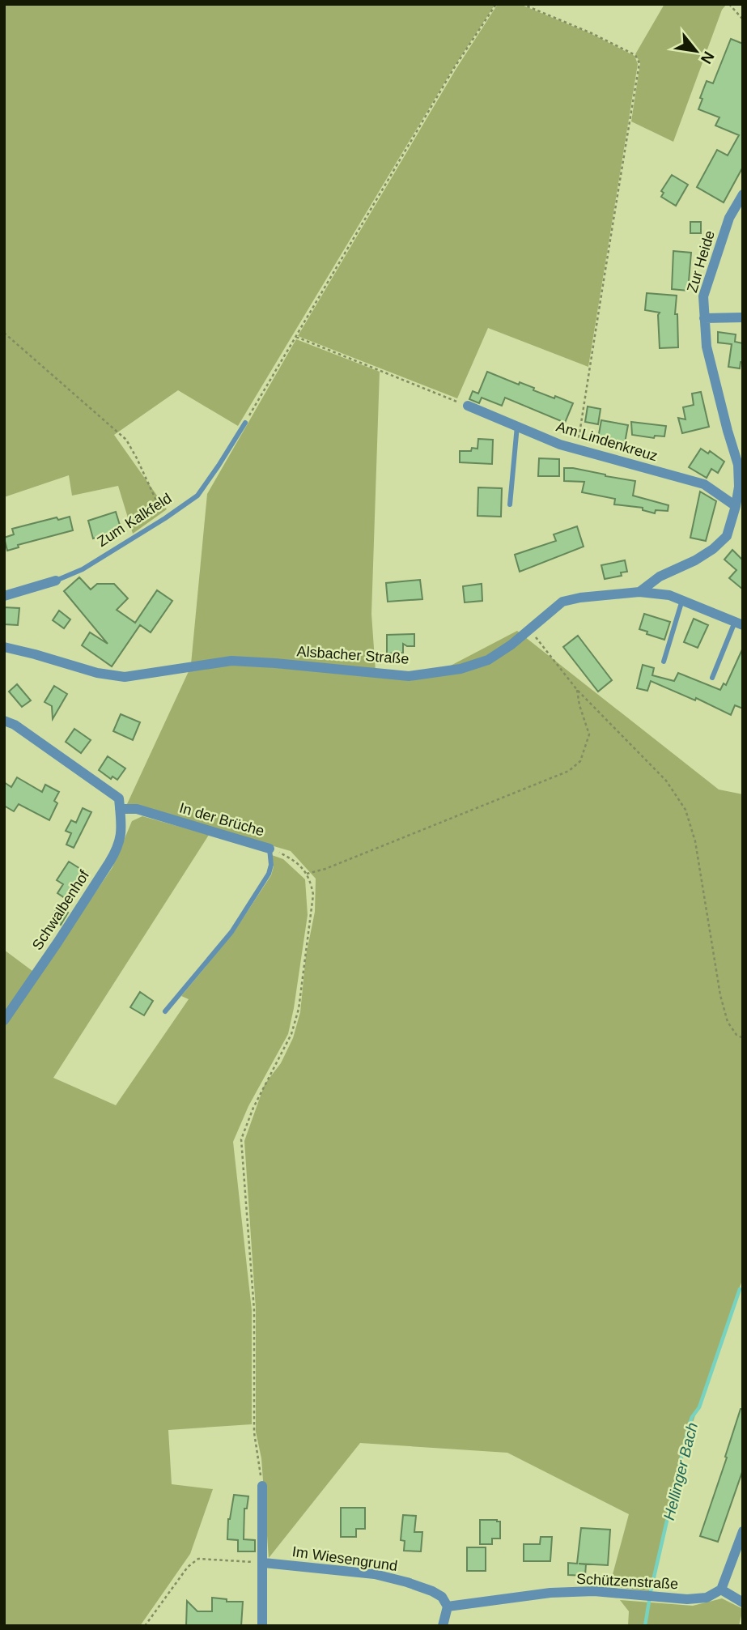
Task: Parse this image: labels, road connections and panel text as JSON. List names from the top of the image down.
{
  "streets": {
    "street": [
      "Zur Heide",
      "Am Lindenkreuz",
      "Zum Kalkfeld",
      "Alsbacher Straße",
      "In der Brüche",
      "Schwalbenhof",
      "Im Wiesengrund",
      "Schützenstraße"
    ]
  },
  "crossings": [
    ["Zur Heide", "Am Lindenkreuz"],
    ["Zur Heide", "Alsbacher Straße"],
    ["In der Brüche", "Schwalbenhof"],
    ["Im Wiesengrund", "Schützenstraße"]
  ],
  "water": ["Hellinger Bach"],
  "north": "bottom right"
}
